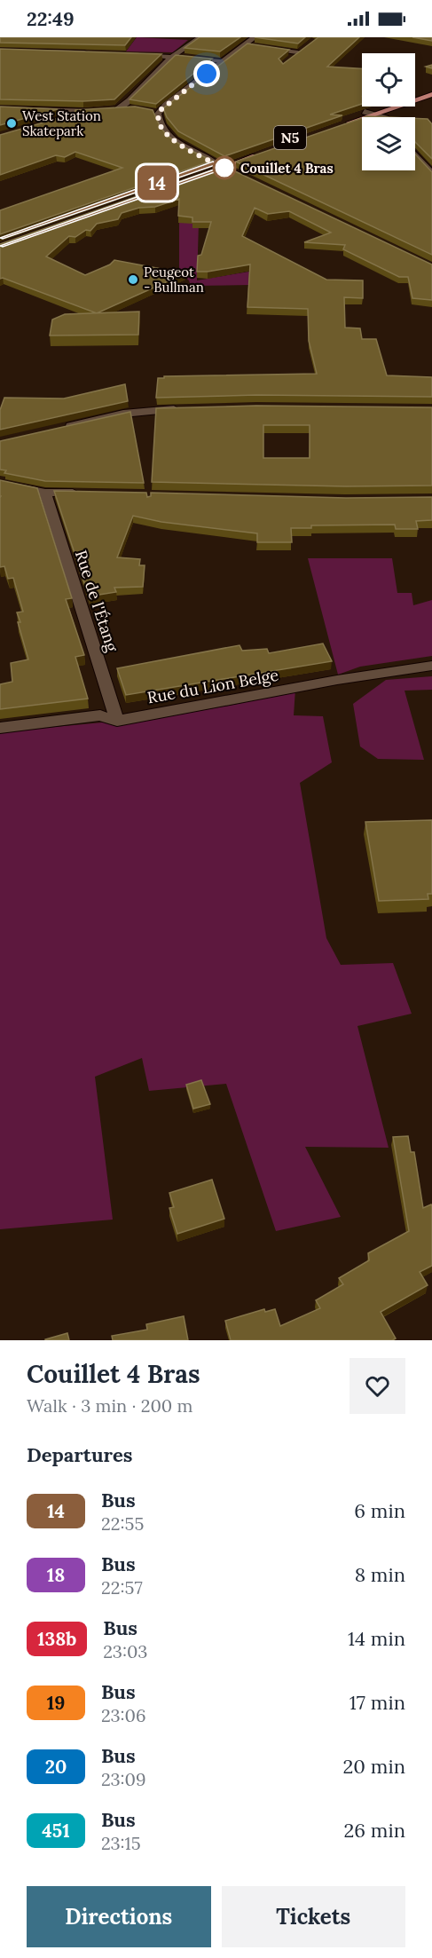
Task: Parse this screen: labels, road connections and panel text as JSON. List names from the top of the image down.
{
  "streets": {
    "main road": ["N5"],
    "street": ["Rue de l'Étang", "Rue du Lion Belge"]
  },
  "crossings": [
    ["Rue de l'Étang", "Rue du Lion Belge"]
  ],
  "places": ["West Station Skatepark", "Couillet 4 Bras", "Peugeot - Bullman"],
  "lines": ["bus line 14"],
  "page": {
    "status": "22:49",
    "on_map": "14",
    "heading": [
      ["Couillet 4 Bras", "Walk · 3 min · 200 m"],
      "Departures"
    ],
    "list": [
      {
        "mark": "14",
        "name": "Bus",
        "note": "22:55",
        "value": "6 min"
      },
      {
        "mark": "18",
        "name": "Bus",
        "note": "22:57",
        "value": "8 min"
      },
      {
        "mark": "138b",
        "name": "Bus",
        "note": "23:03",
        "value": "14 min"
      },
      {
        "mark": "19",
        "name": "Bus",
        "note": "23:06",
        "value": "17 min"
      },
      {
        "mark": "20",
        "name": "Bus",
        "note": "23:09",
        "value": "20 min"
      },
      {
        "mark": "451",
        "name": "Bus",
        "note": "23:15",
        "value": "26 min"
      }
    ],
    "buttons": ["Directions", "Tickets"]
  }
}
